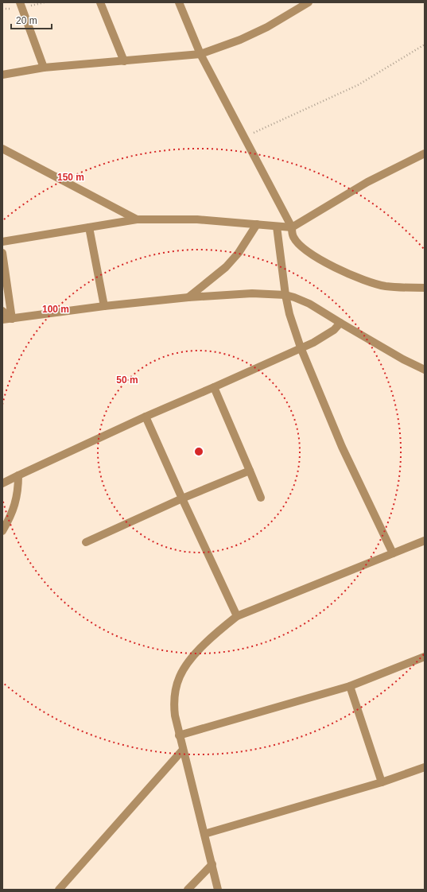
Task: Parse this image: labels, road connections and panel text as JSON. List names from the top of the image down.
{
  "scale_bar": "20 m",
  "rings": ["150 m", "100 m", "50 m"]
}
